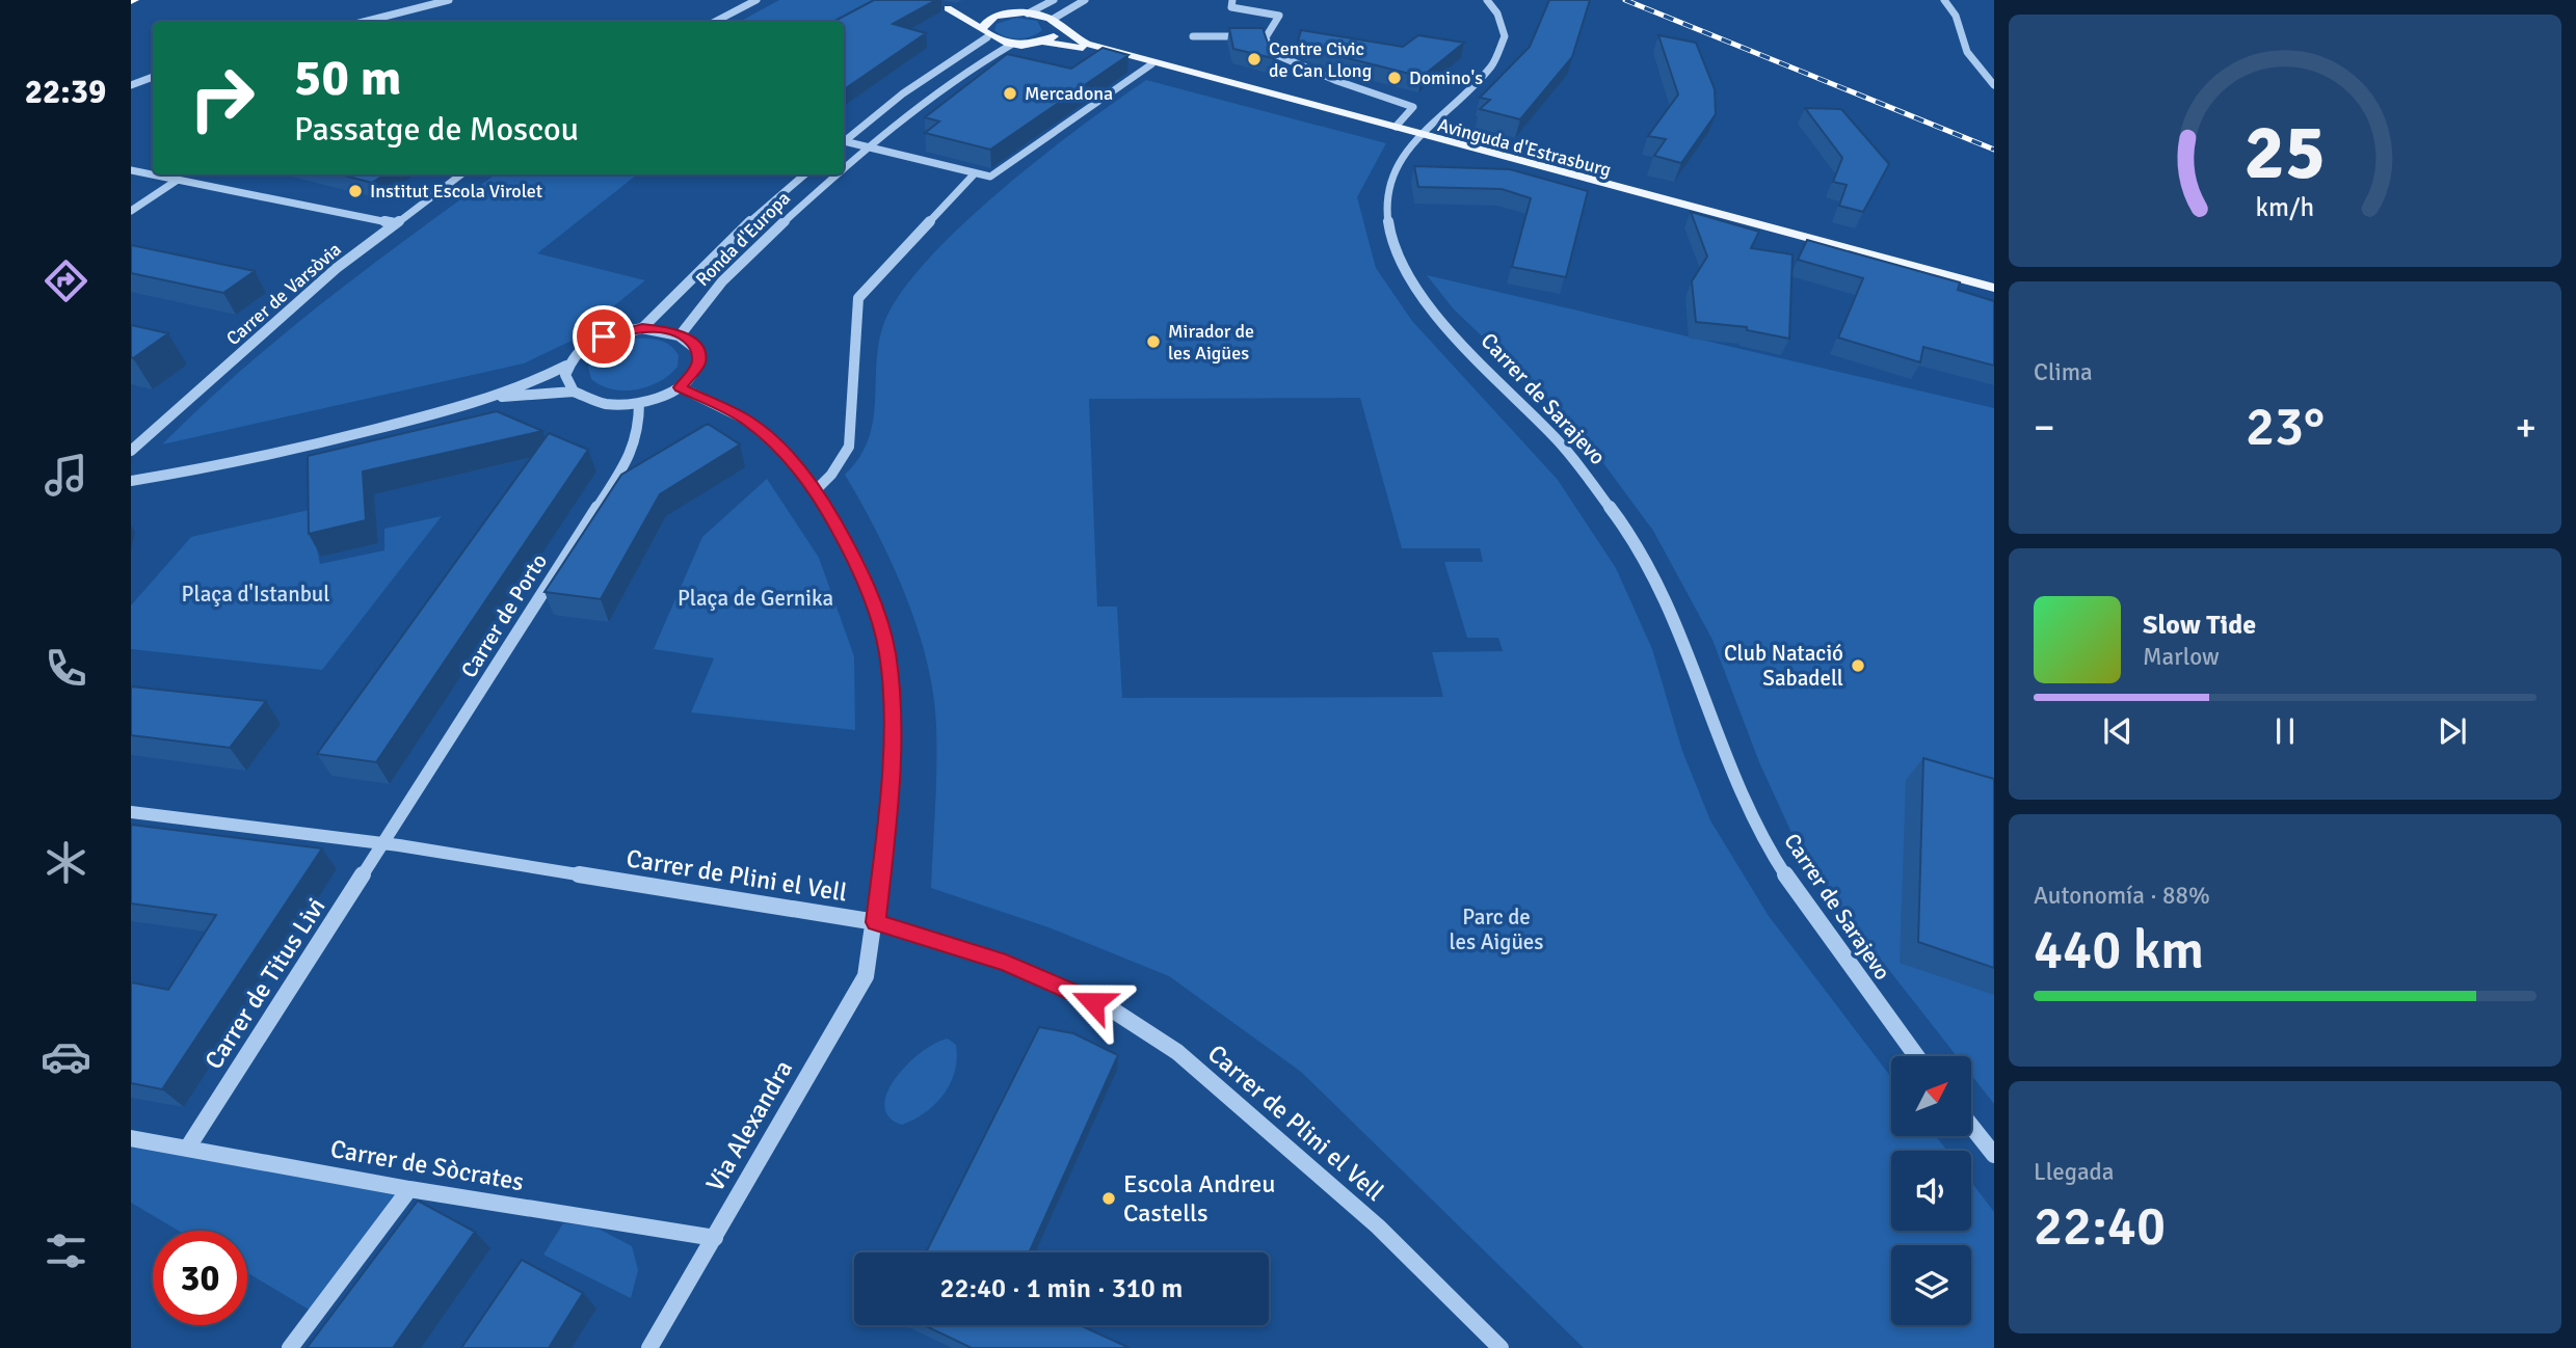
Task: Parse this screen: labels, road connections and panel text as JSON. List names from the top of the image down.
{
  "streets": {
    "main road": ["Avinguda d'Estrasburg"],
    "street": [
      "Ronda d'Europa",
      "Carrer de Varsòvia",
      "Carrer de Sarajevo",
      "Carrer de Porto",
      "Carrer de Plini el Vell",
      "Carrer de Titus Livi",
      "Via Alexandra",
      "Carrer de Sòcrates"
    ]
  },
  "crossings": [
    ["Avinguda d'Estrasburg", "Ronda d'Europa"],
    ["Avinguda d'Estrasburg", "Carrer de Sarajevo"],
    ["Carrer de Porto", "Carrer de Plini el Vell"],
    ["Carrer de Porto", "Carrer de Titus Livi"],
    ["Carrer de Plini el Vell", "Carrer de Titus Livi"],
    ["Carrer de Plini el Vell", "Via Alexandra"],
    ["Carrer de Titus Livi", "Carrer de Sòcrates"],
    ["Via Alexandra", "Carrer de Sòcrates"]
  ],
  "parks": ["Plaça d'Istanbul", "Plaça de Gernika", "Parc de les Aigües"],
  "places": [
    "Centre Civic de Can Llong",
    "Domino's",
    "Mercadona",
    "Institut Escola Virolet",
    "Mirador de les Aigües",
    "Club Natació Sabadell",
    "Escola Andreu Castells"
  ],
  "north": "top right",
  "page": {
    "tabs": "22:39",
    "turn": ["50 m", "Passatge de Moscou"],
    "tile": [
      "Clima",
      ["Autonomía · 88%", "440 km"],
      ["Llegada", "22:40"]
    ],
    "heat": ["−", "23°", "+"],
    "song": ["Slow Tide", "Marlow"],
    "limit": "30",
    "trip": "22:40 · 1 min · 310 m",
    "gauge": ["25", "km/h"]
  }
}
